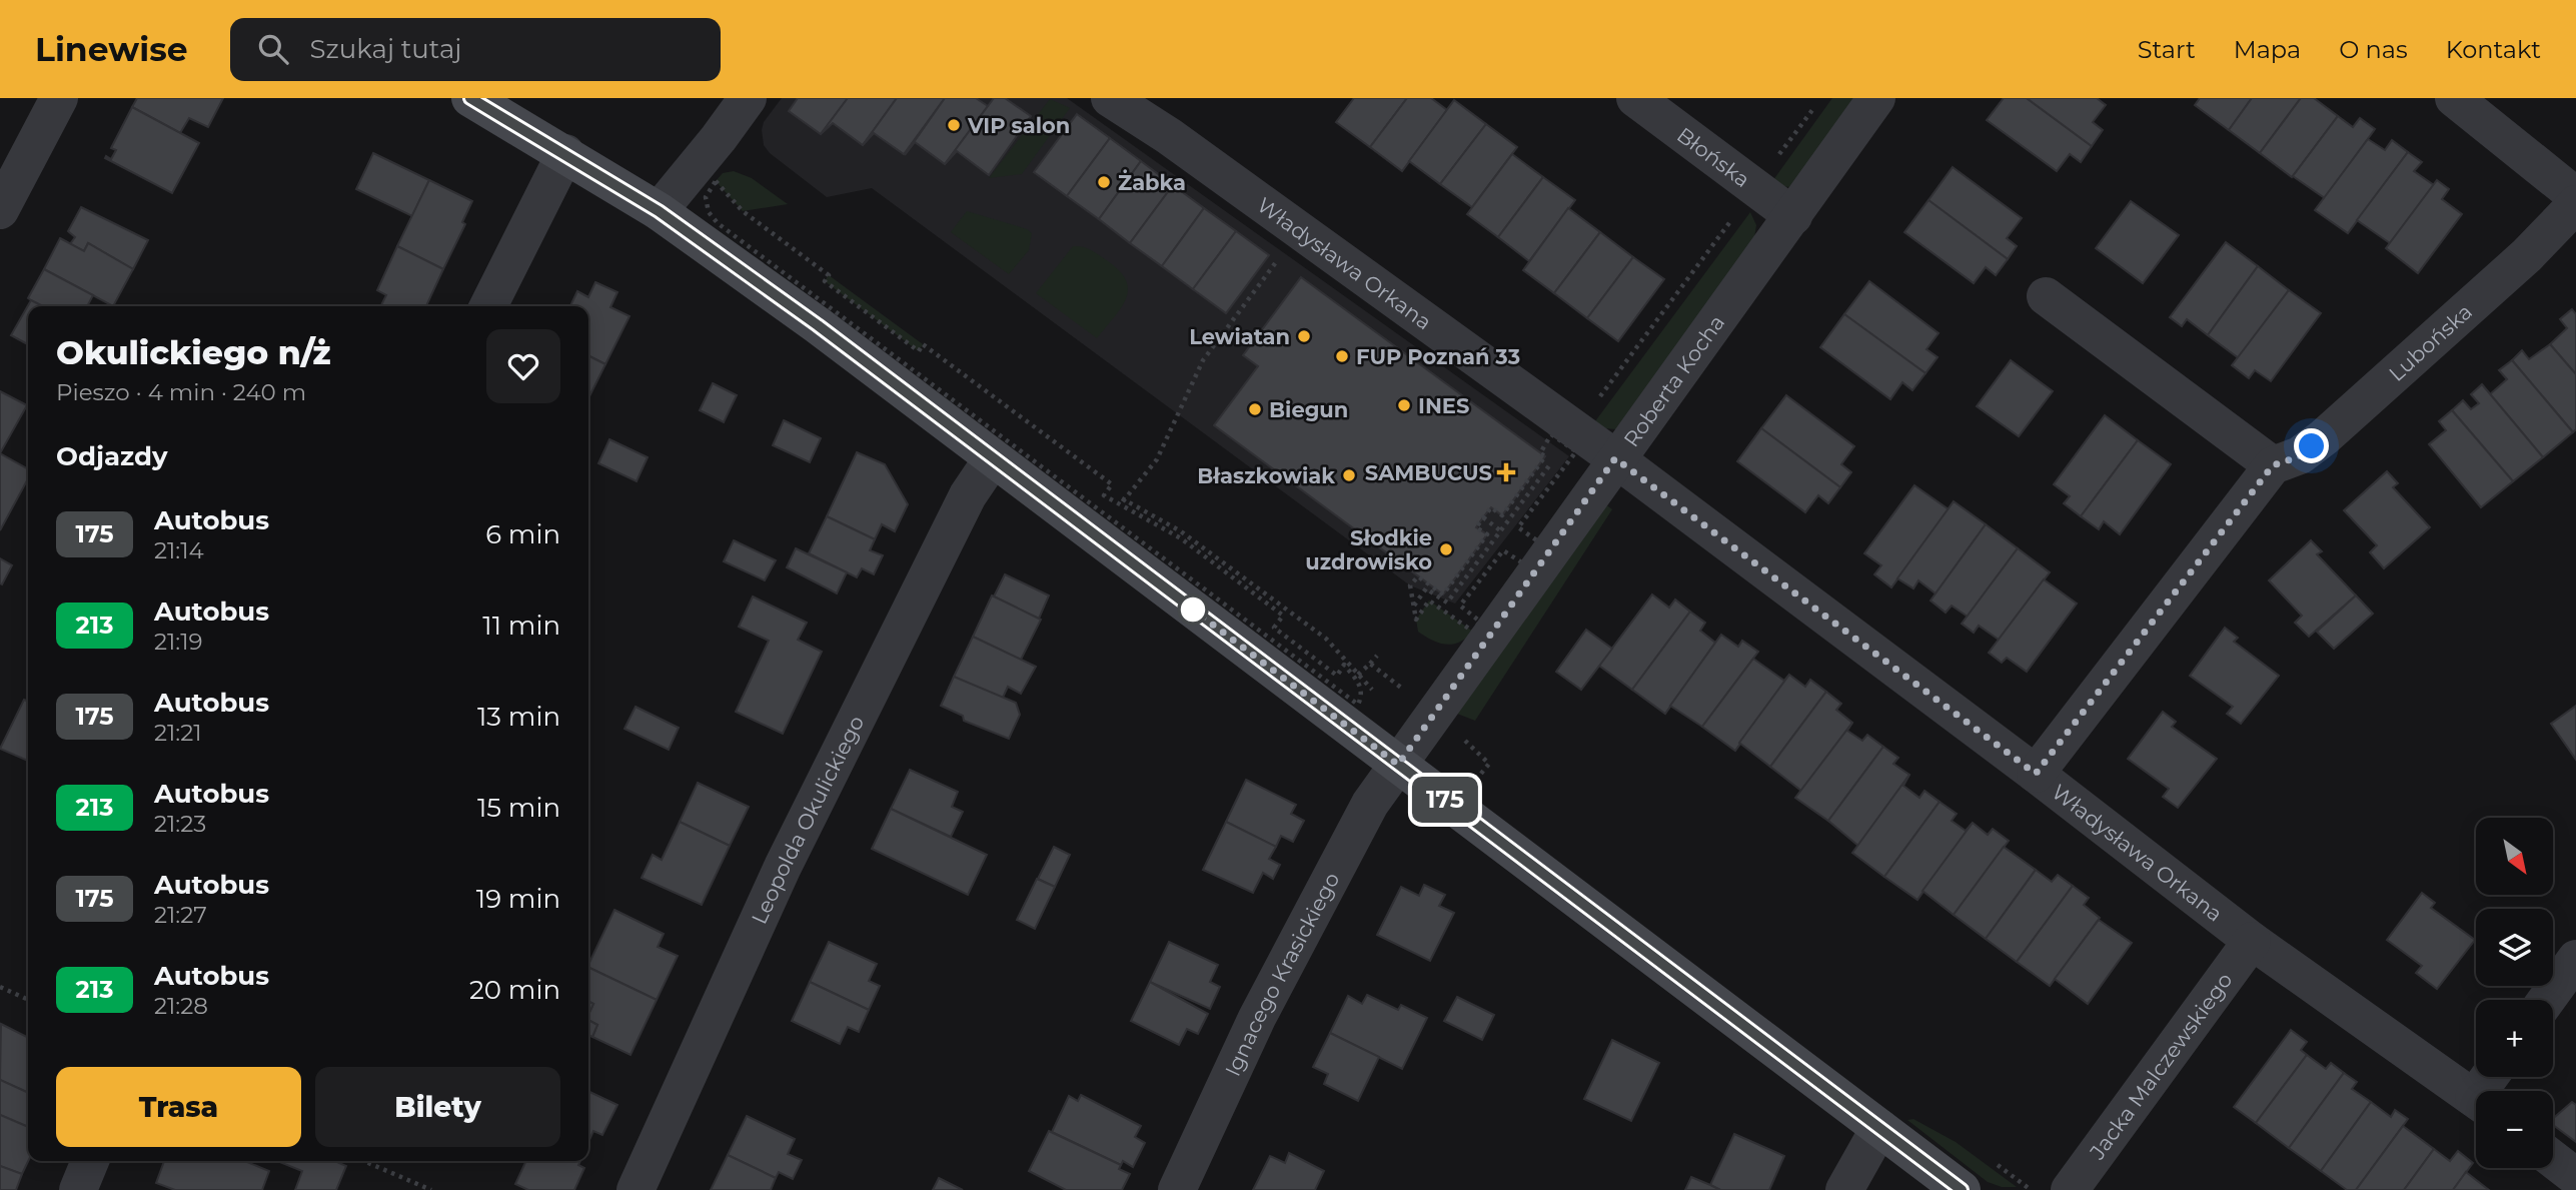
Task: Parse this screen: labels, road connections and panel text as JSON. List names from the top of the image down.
{
  "streets": {
    "street": [
      "Błońska",
      "Władysława Orkana",
      "Lubońska",
      "Roberta Kocha",
      "Leopolda Okulickiego",
      "Ignacego Krasickiego",
      "Jacka Malczewskiego"
    ]
  },
  "crossings": [
    ["Błońska", "Roberta Kocha"],
    ["Władysława Orkana", "Roberta Kocha"],
    ["Władysława Orkana", "Jacka Malczewskiego"],
    ["Roberta Kocha", "Ignacego Krasickiego"]
  ],
  "places": {
    "other": [
      "VIP salon",
      "Żabka",
      "Lewiatan",
      "FUP Poznań 33",
      "INES",
      "Biegun",
      "Błaszkowiak",
      "Słodkie uzdrowisko"
    ],
    "health": ["SAMBUCUS"]
  },
  "lines": ["bus line 175"],
  "north": "bottom right",
  "page": {
    "header": "Linewise",
    "search": "Szukaj tutaj",
    "nav": [
      "Start",
      "Mapa",
      "O nas",
      "Kontakt"
    ],
    "on_map": "175",
    "heading": [
      ["Okulickiego n/ż", "Pieszo · 4 min · 240 m"],
      "Odjazdy"
    ],
    "list": [
      {
        "mark": "175",
        "name": "Autobus",
        "note": "21:14",
        "value": "6 min"
      },
      {
        "mark": "213",
        "name": "Autobus",
        "note": "21:19",
        "value": "11 min"
      },
      {
        "mark": "175",
        "name": "Autobus",
        "note": "21:21",
        "value": "13 min"
      },
      {
        "mark": "213",
        "name": "Autobus",
        "note": "21:23",
        "value": "15 min"
      },
      {
        "mark": "175",
        "name": "Autobus",
        "note": "21:27",
        "value": "19 min"
      },
      {
        "mark": "213",
        "name": "Autobus",
        "note": "21:28",
        "value": "20 min"
      }
    ],
    "map_buttons": ["+", "−"],
    "buttons": ["Trasa", "Bilety"]
  }
}
